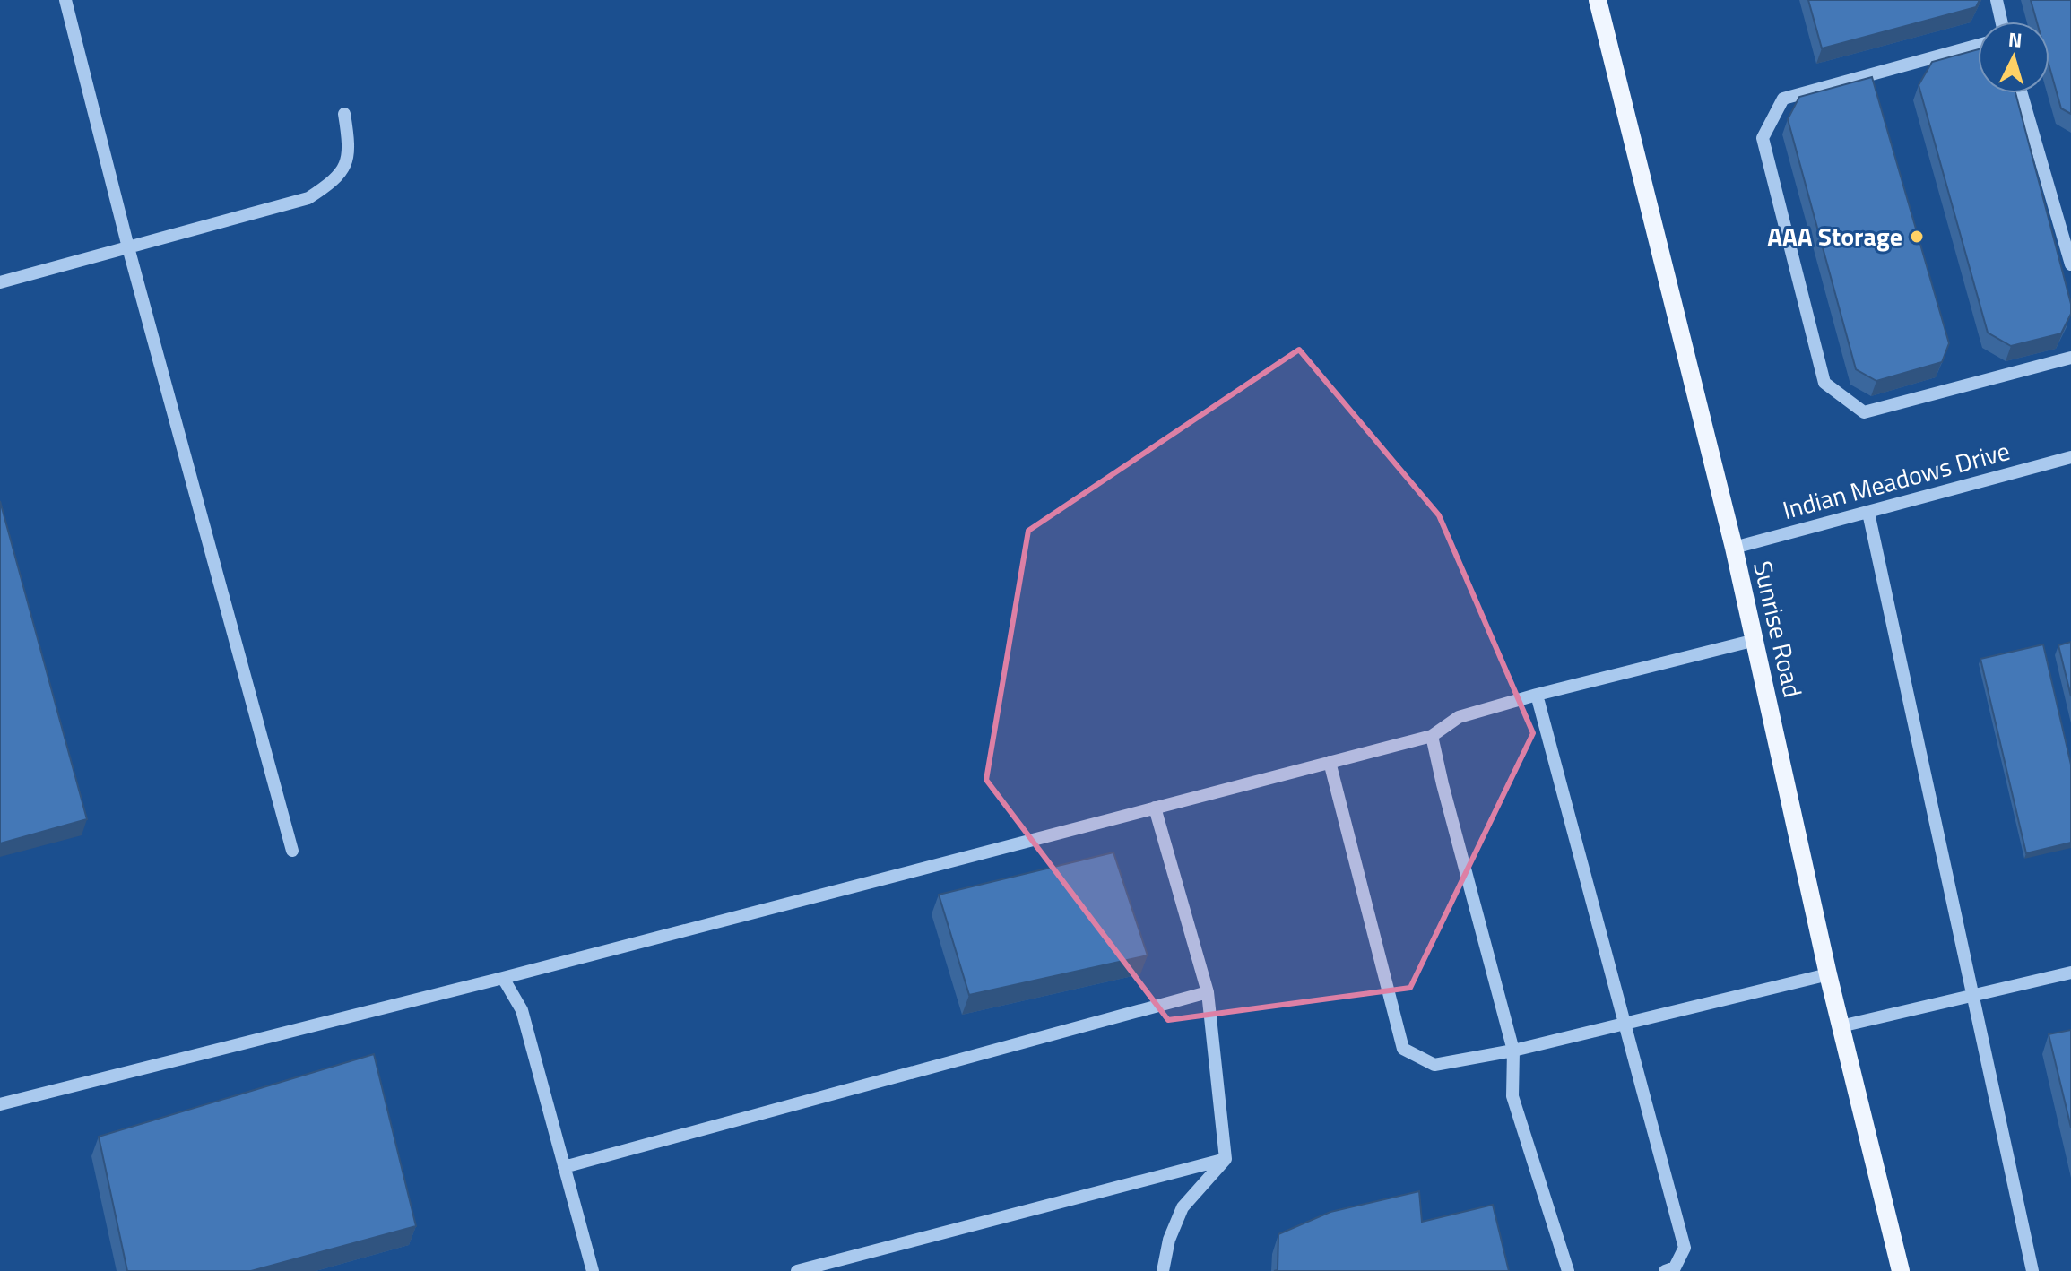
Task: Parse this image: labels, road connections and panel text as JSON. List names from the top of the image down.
{
  "streets": {
    "main road": ["Sunrise Road"],
    "street": ["Indian Meadows Drive"]
  },
  "crossings": [
    ["Indian Meadows Drive", "Sunrise Road"]
  ],
  "places": ["AAA Storage"],
  "north": "top"
}
